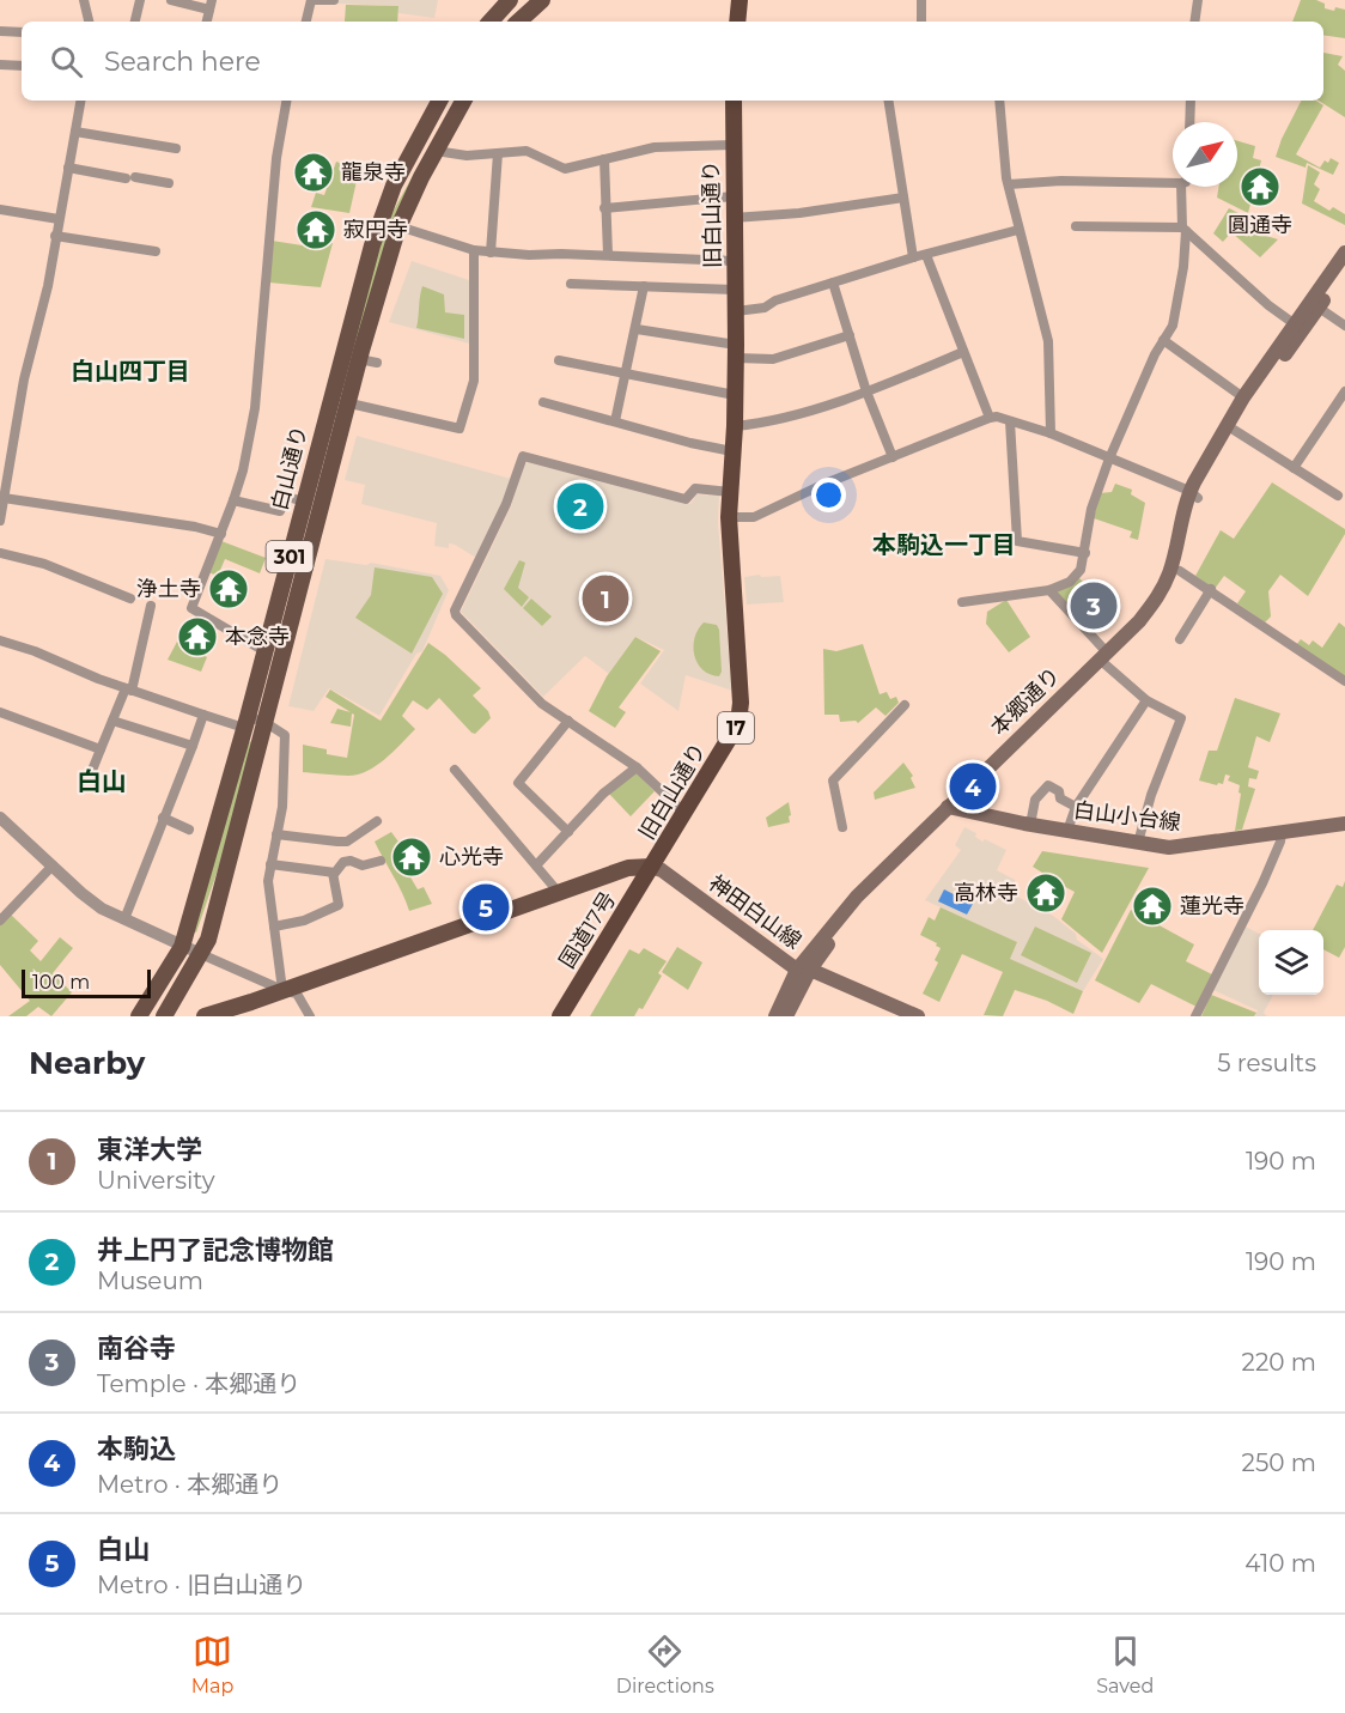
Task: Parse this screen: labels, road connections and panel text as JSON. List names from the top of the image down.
{
  "streets": {
    "highway": ["旧白山通り", "17", "国道17号"],
    "main road": [
      "白山通り",
      "301",
      "本郷通り",
      "白山小台線",
      "神田白山線"
    ]
  },
  "crossings": [
    ["旧白山通り", "神田白山線"],
    ["旧白山通り", "国道17号"],
    ["本郷通り", "白山小台線"],
    ["本郷通り", "神田白山線"],
    ["神田白山線", "国道17号"]
  ],
  "districts": ["白山四丁目", "本駒込一丁目", "白山"],
  "places": {
    "temple": [
      "龍泉寺",
      "圓通寺",
      "寂円寺",
      "浄土寺",
      "本念寺",
      "心光寺",
      "高林寺",
      "蓮光寺"
    ]
  },
  "scale_bar": "100 m",
  "north": "top right",
  "page": {
    "search": "Search here",
    "pins": [
      "2",
      "1",
      "3",
      "4",
      "5"
    ],
    "scale": "100 m",
    "heading": ["Nearby", "5 results"],
    "list": [
      {
        "mark": "1",
        "name": "東洋大学",
        "note": "University",
        "value": "190 m"
      },
      {
        "mark": "2",
        "name": "井上円了記念博物館",
        "note": "Museum",
        "value": "190 m"
      },
      {
        "mark": "3",
        "name": "南谷寺",
        "note": "Temple · 本郷通り",
        "value": "220 m"
      },
      {
        "mark": "4",
        "name": "本駒込",
        "note": "Metro · 本郷通り",
        "value": "250 m"
      },
      {
        "mark": "5",
        "name": "白山",
        "note": "Metro · 旧白山通り",
        "value": "410 m"
      }
    ],
    "nav": ["Map", "Directions", "Saved"]
  }
}
